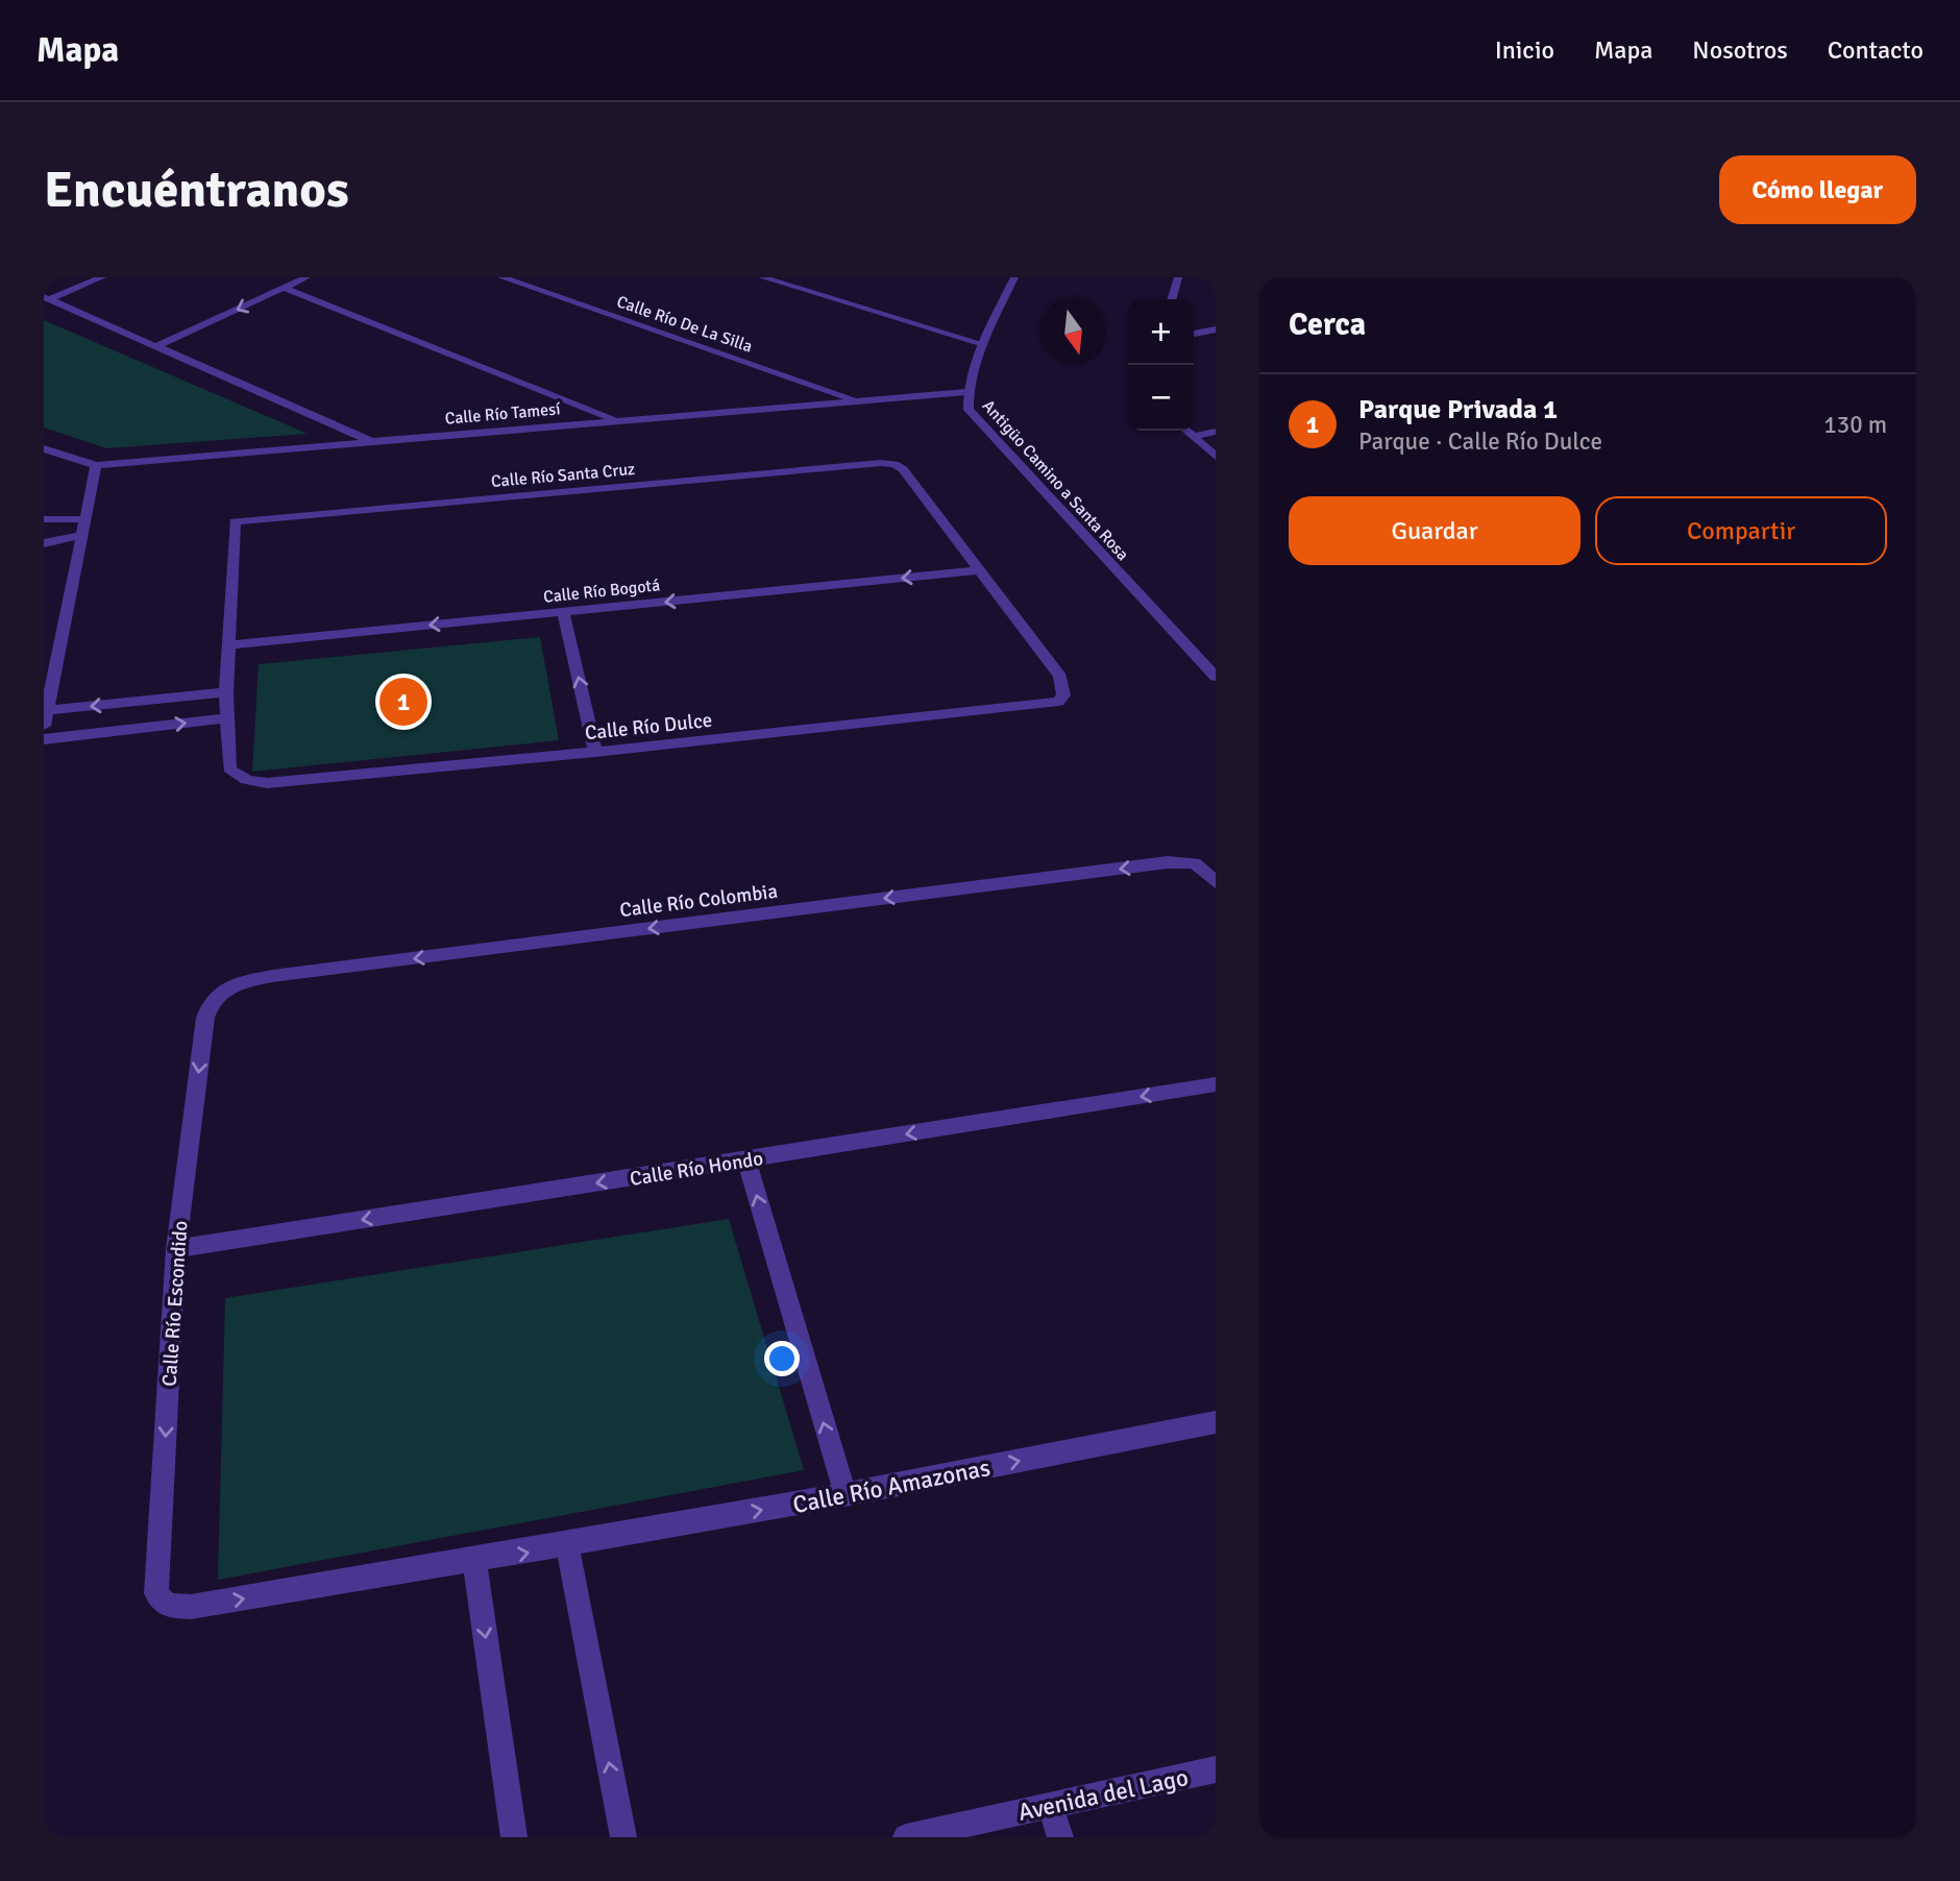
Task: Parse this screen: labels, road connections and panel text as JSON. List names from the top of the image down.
{
  "streets": {
    "street": [
      "Calle Río De La Silla",
      "Calle Río Tamesí",
      "Calle Río Santa Cruz",
      "Antigüo Camino a Santa Rosa",
      "Calle Río Bogotá",
      "Calle Río Dulce",
      "Calle Río Colombia",
      "Calle Río Hondo",
      "Calle Río Escondido",
      "Calle Río Amazonas",
      "Avenida del Lago"
    ]
  },
  "crossings": [
    ["Calle Río De La Silla", "Calle Río Tamesí"],
    ["Calle Río Tamesí", "Antigüo Camino a Santa Rosa"],
    ["Calle Río Santa Cruz", "Calle Río Bogotá"],
    ["Calle Río Santa Cruz", "Calle Río Dulce"],
    ["Calle Río Bogotá", "Calle Río Dulce"],
    ["Calle Río Colombia", "Calle Río Escondido"],
    ["Calle Río Hondo", "Calle Río Escondido"],
    ["Calle Río Escondido", "Calle Río Amazonas"]
  ],
  "one_way": [
    "Calle Río Bogotá",
    "Calle Río Colombia",
    "Calle Río Hondo",
    "Calle Río Escondido",
    "Calle Río Amazonas"
  ],
  "north": "bottom",
  "page": {
    "header": "Mapa",
    "nav": [
      "Inicio",
      "Mapa",
      "Nosotros",
      "Contacto"
    ],
    "buttons": [
      "Cómo llegar",
      ["Guardar", "Compartir"]
    ],
    "title": "Encuéntranos",
    "heading": "Cerca",
    "map_buttons": ["+", "−"],
    "list": [
      {
        "mark": "1",
        "name": "Parque Privada 1",
        "note": "Parque · Calle Río Dulce",
        "value": "130 m"
      }
    ],
    "pins": "1"
  }
}
